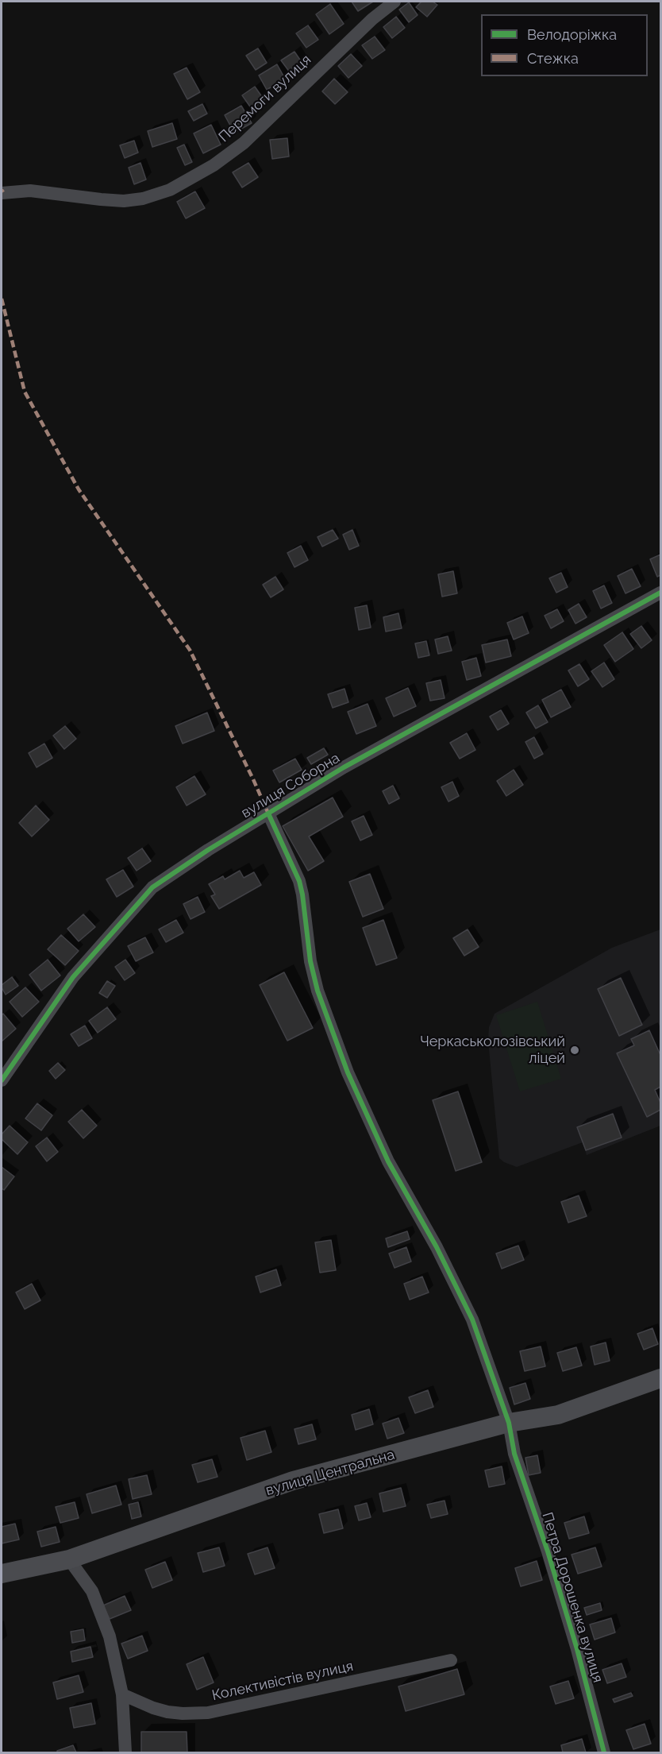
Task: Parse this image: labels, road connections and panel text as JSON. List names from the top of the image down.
{
  "streets": {
    "street": [
      "Перемоги вулиця",
      "вулиця Соборна",
      "вулиця Центральна",
      "Петра Дорошенка вулиця",
      "Колективістів вулиця"
    ]
  },
  "crossings": [
    ["вулиця Соборна", "Петра Дорошенка вулиця"],
    ["вулиця Центральна", "Петра Дорошенка вулиця"]
  ],
  "places": ["Черкаськолозівський ліцей"],
  "legend": ["Велодоріжка", "Стежка"]
}
